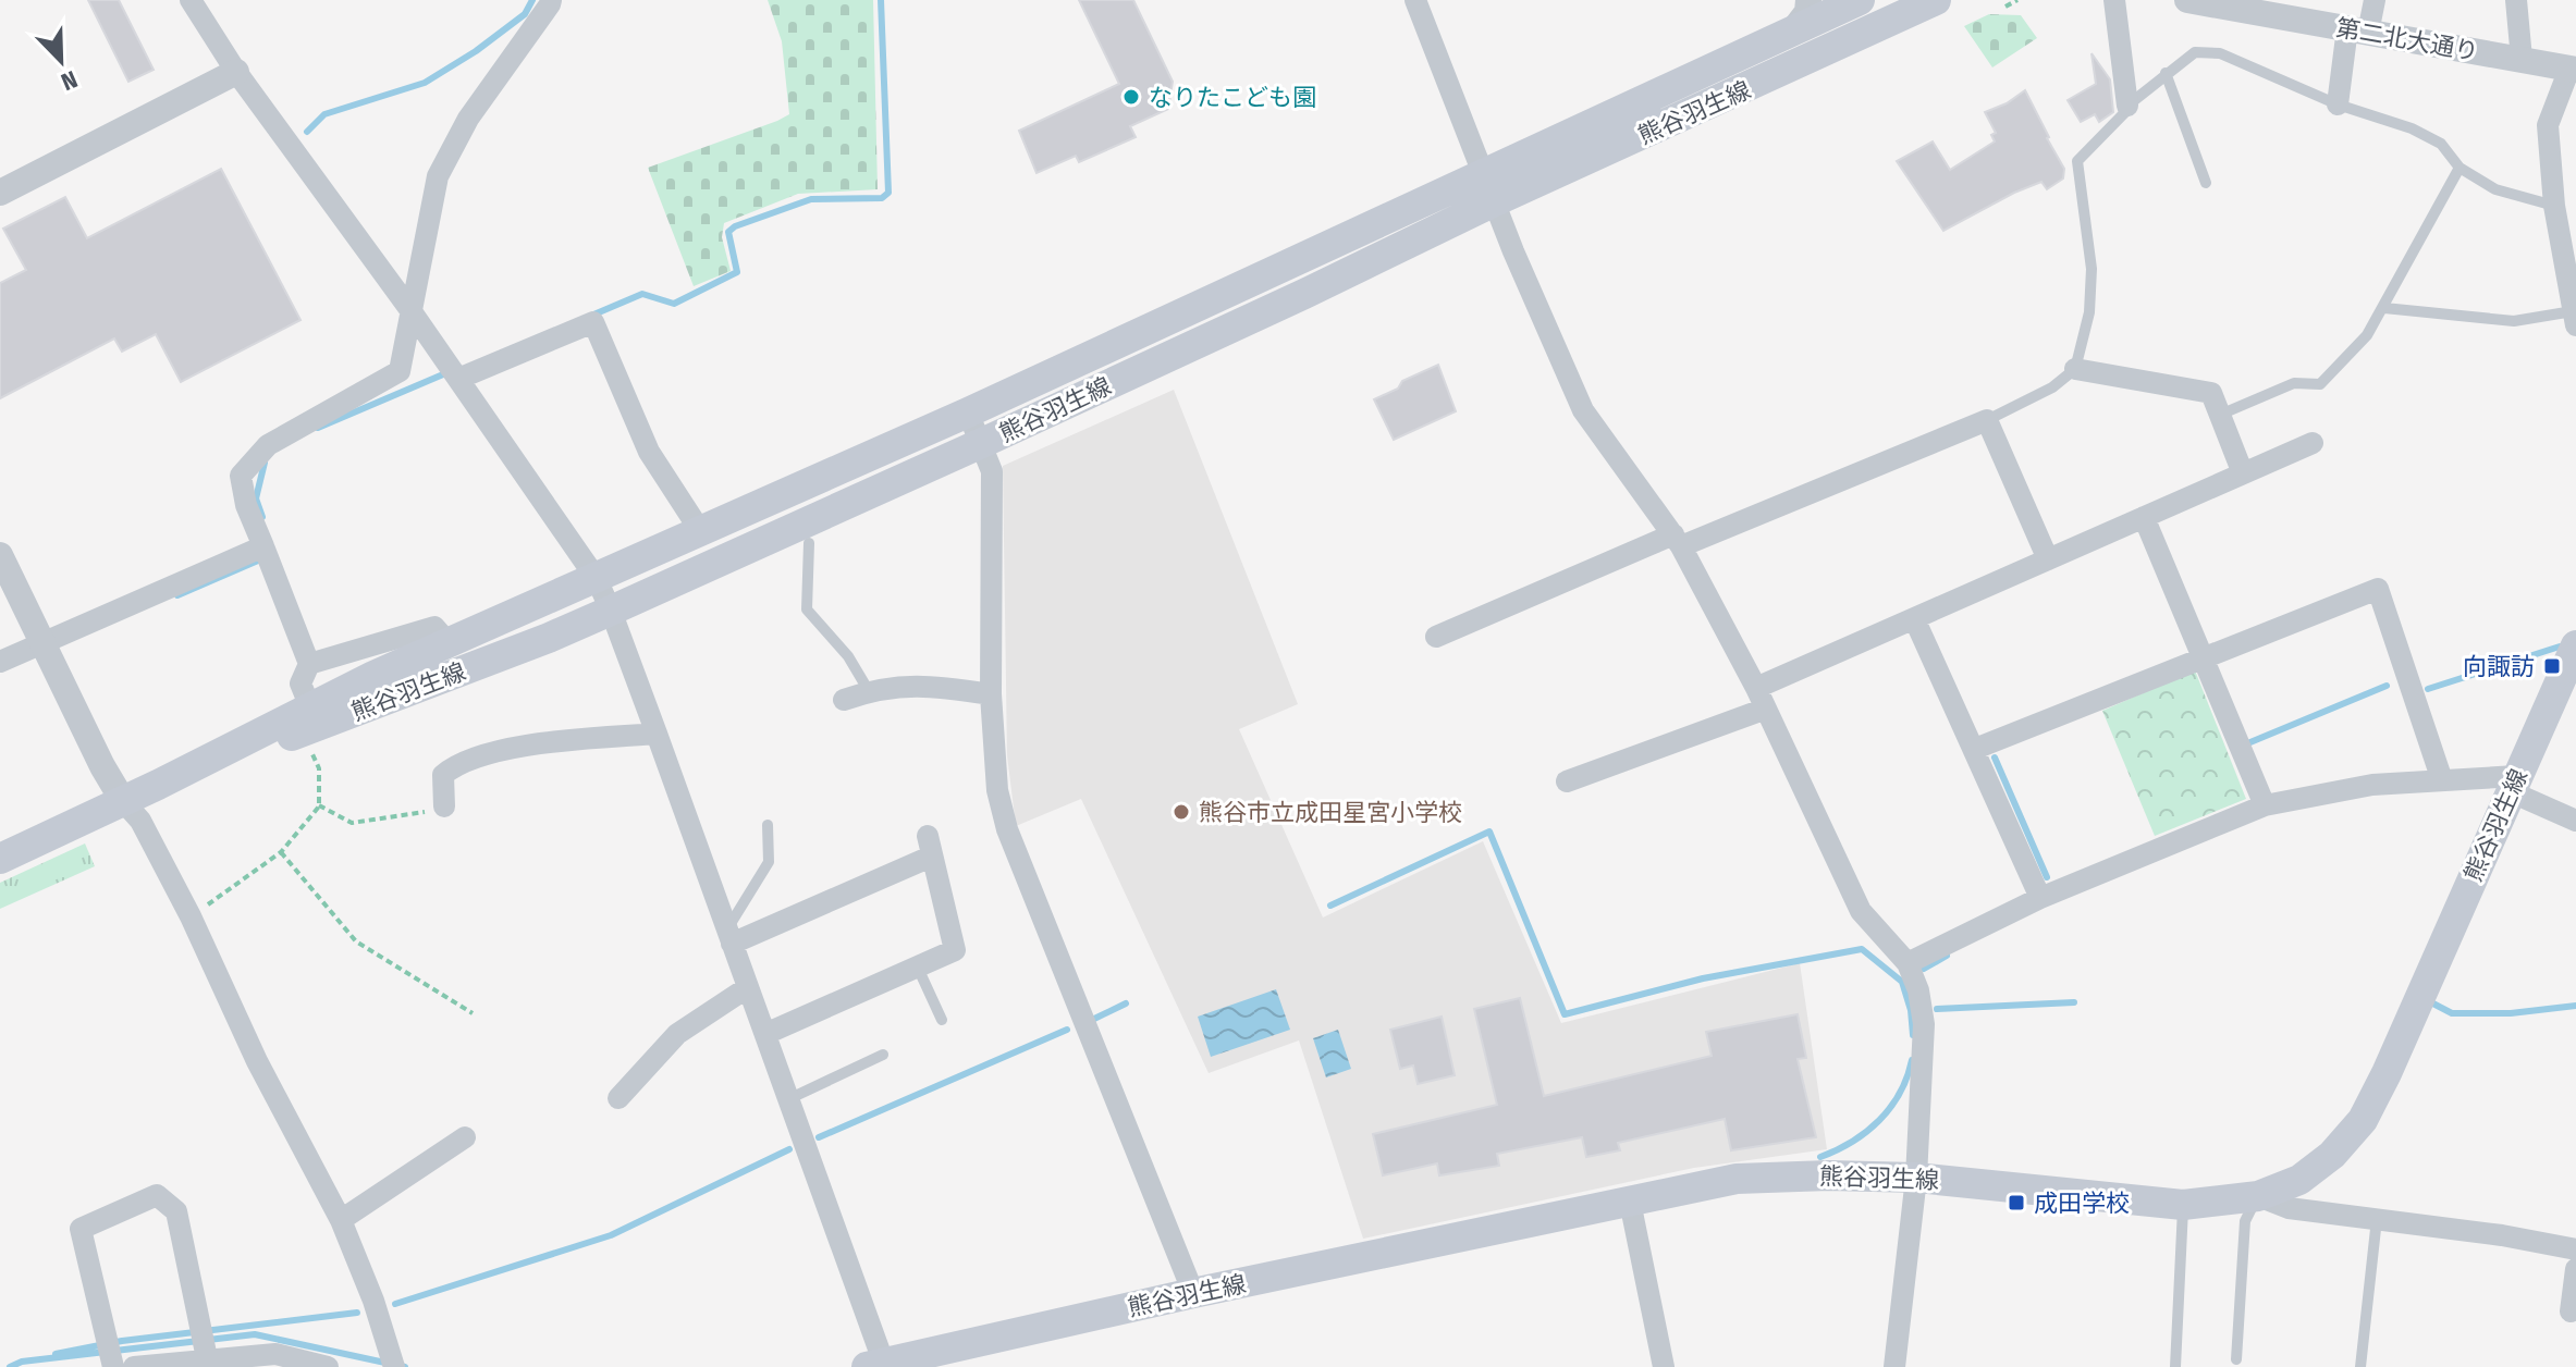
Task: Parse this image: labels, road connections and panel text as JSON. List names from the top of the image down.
{
  "streets": {
    "main road": ["熊谷羽生線"],
    "street": ["第二北大通り"]
  },
  "places": {
    "other": ["なりたこども園", "熊谷市立成田星宮小学校"],
    "transit": ["向諏訪", "成田学校"]
  },
  "north": "bottom right"
}
